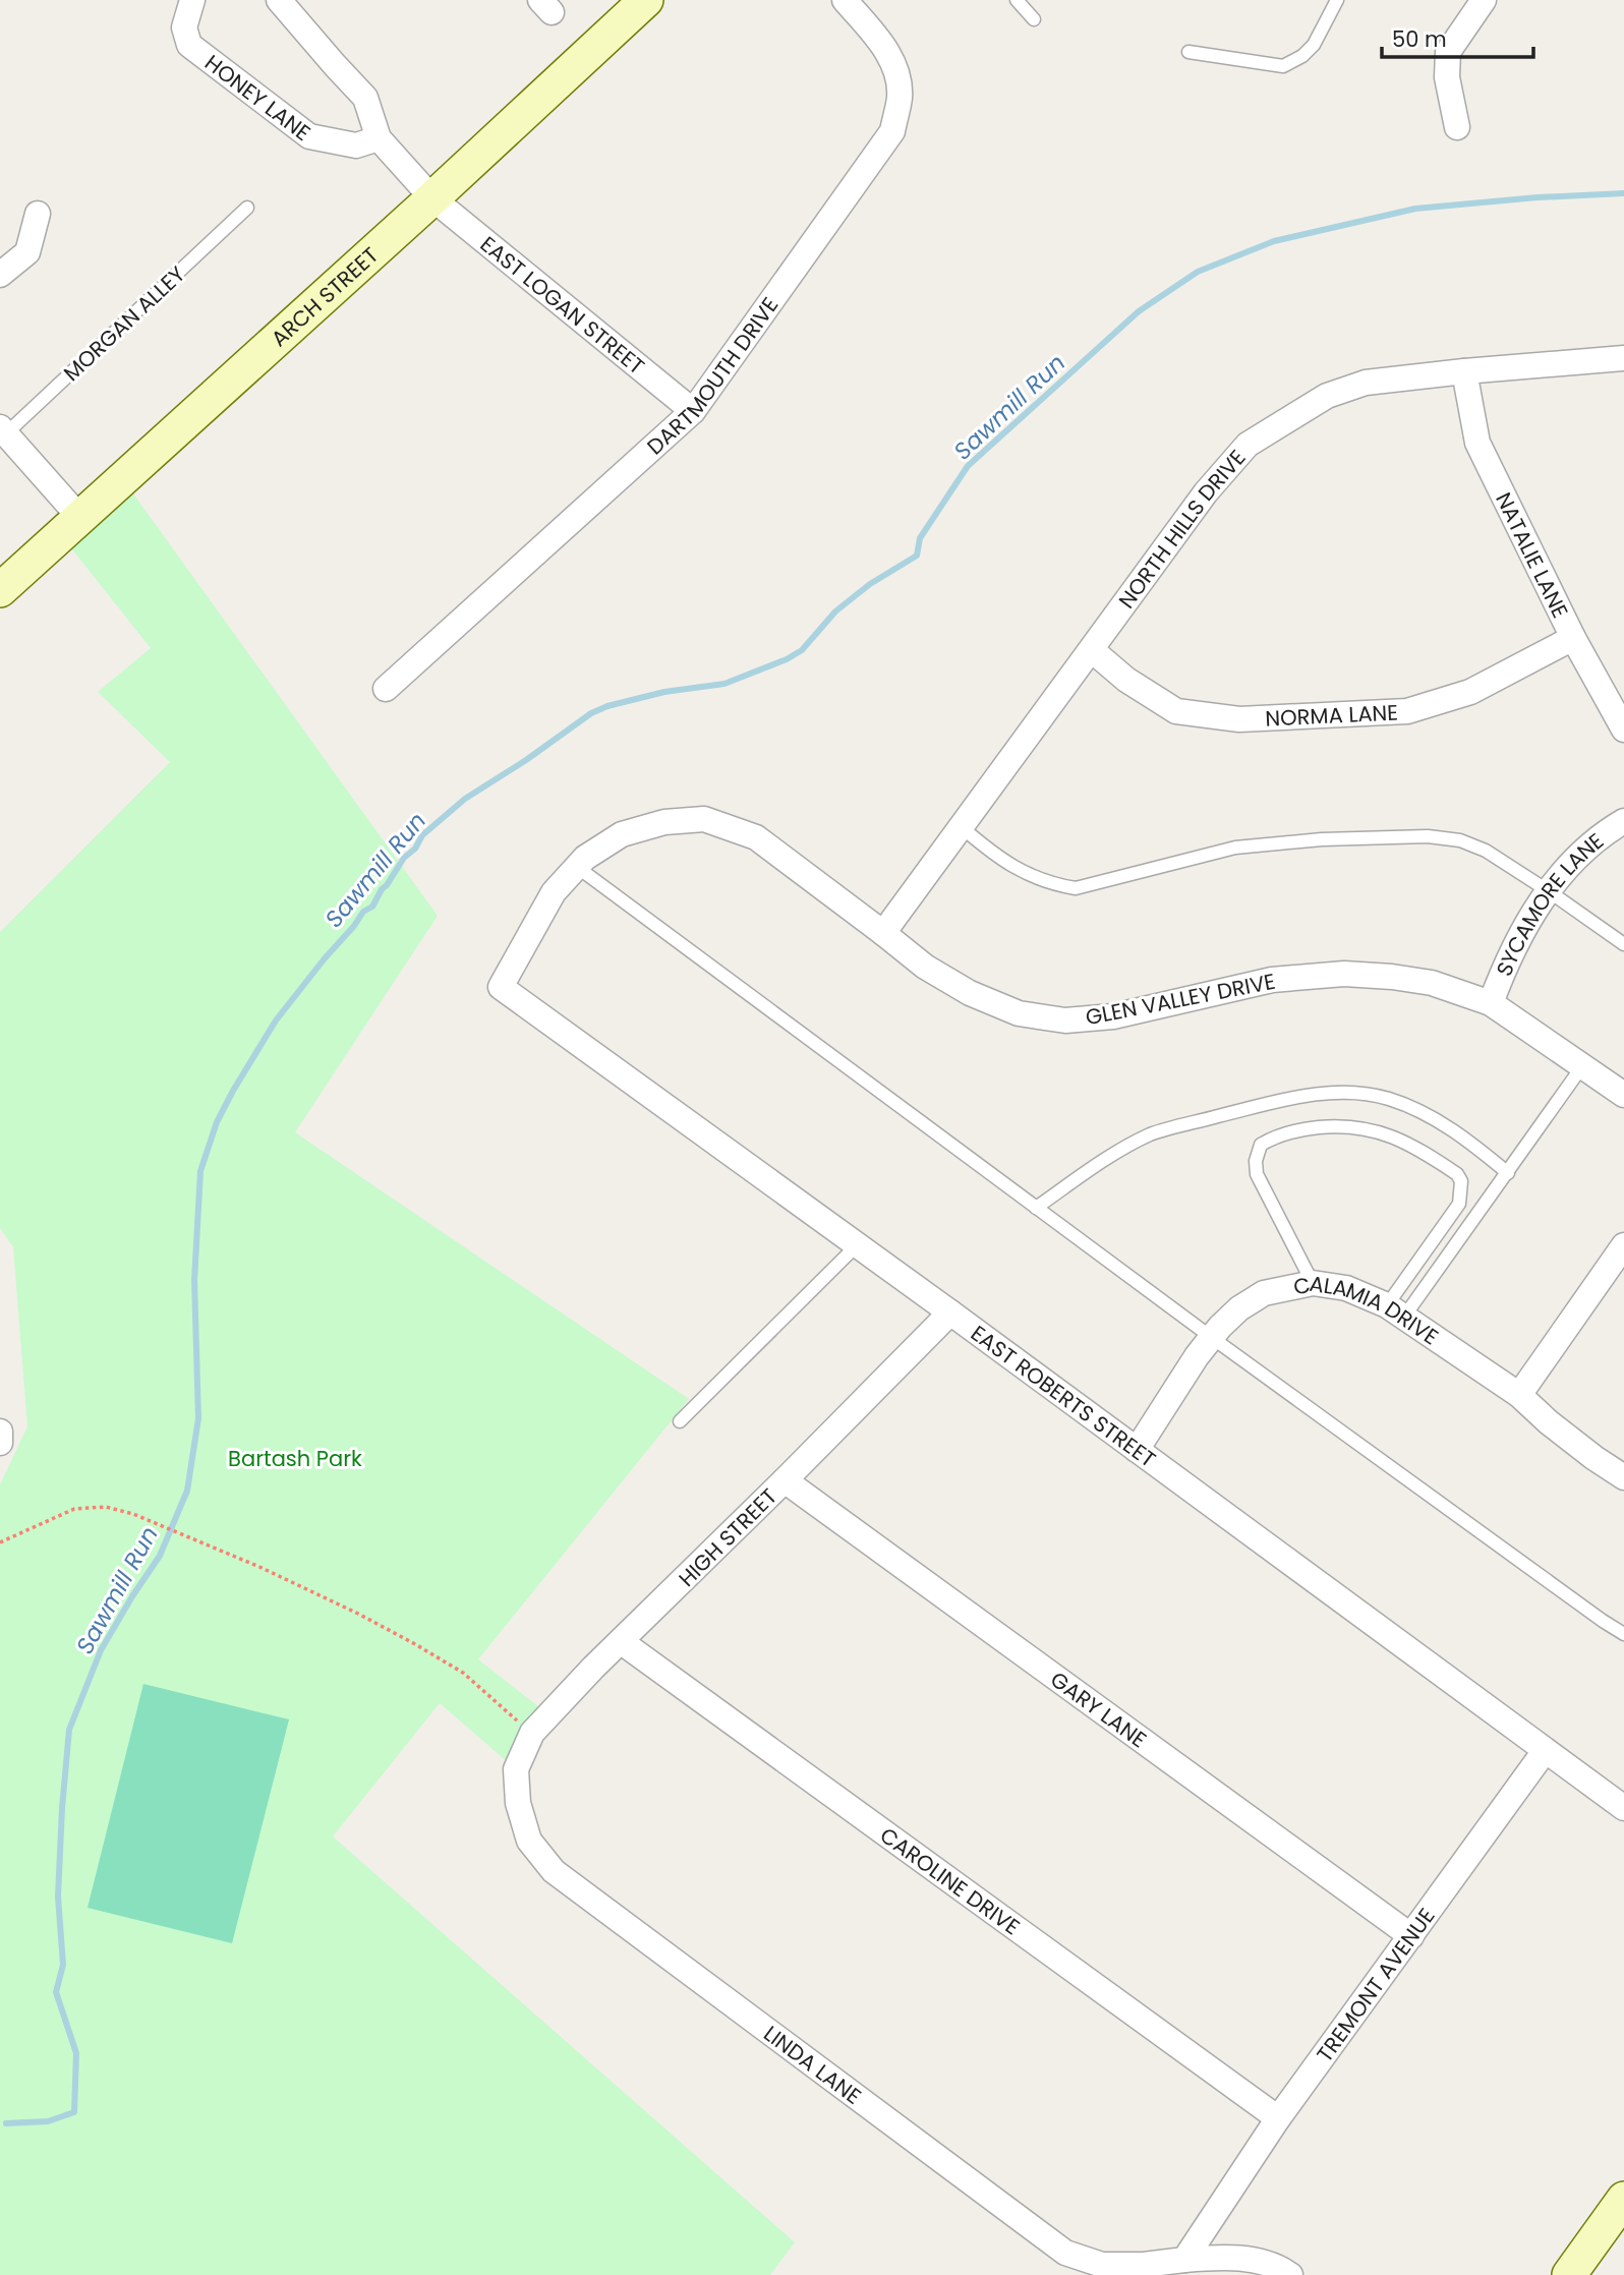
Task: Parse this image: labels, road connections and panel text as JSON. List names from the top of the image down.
{
  "streets": {
    "street": [
      "HONEY LANE",
      "ARCH STREET",
      "EAST LOGAN STREET",
      "DARTMOUTH DRIVE",
      "NORTH HILLS DRIVE",
      "NATALIE LANE",
      "NORMA LANE",
      "SYCAMORE LANE",
      "GLEN VALLEY DRIVE",
      "CALAMIA DRIVE",
      "EAST ROBERTS STREET",
      "HIGH STREET",
      "GARY LANE",
      "CAROLINE DRIVE",
      "TREMONT AVENUE",
      "LINDA LANE"
    ],
    "lane": ["MORGAN ALLEY"]
  },
  "crossings": [
    ["ARCH STREET", "EAST LOGAN STREET"],
    ["EAST LOGAN STREET", "DARTMOUTH DRIVE"],
    ["NORTH HILLS DRIVE", "NATALIE LANE"],
    ["NORTH HILLS DRIVE", "NORMA LANE"],
    ["NORTH HILLS DRIVE", "GLEN VALLEY DRIVE"],
    ["NATALIE LANE", "NORMA LANE"],
    ["SYCAMORE LANE", "GLEN VALLEY DRIVE"],
    ["GLEN VALLEY DRIVE", "EAST ROBERTS STREET"],
    ["CALAMIA DRIVE", "EAST ROBERTS STREET"],
    ["EAST ROBERTS STREET", "HIGH STREET"],
    ["EAST ROBERTS STREET", "TREMONT AVENUE"],
    ["HIGH STREET", "GARY LANE"],
    ["HIGH STREET", "CAROLINE DRIVE"],
    ["HIGH STREET", "LINDA LANE"],
    ["GARY LANE", "TREMONT AVENUE"],
    ["CAROLINE DRIVE", "TREMONT AVENUE"],
    ["TREMONT AVENUE", "LINDA LANE"]
  ],
  "water": ["Sawmill Run"],
  "parks": ["Bartash Park"],
  "scale_bar": "50 m"
}
